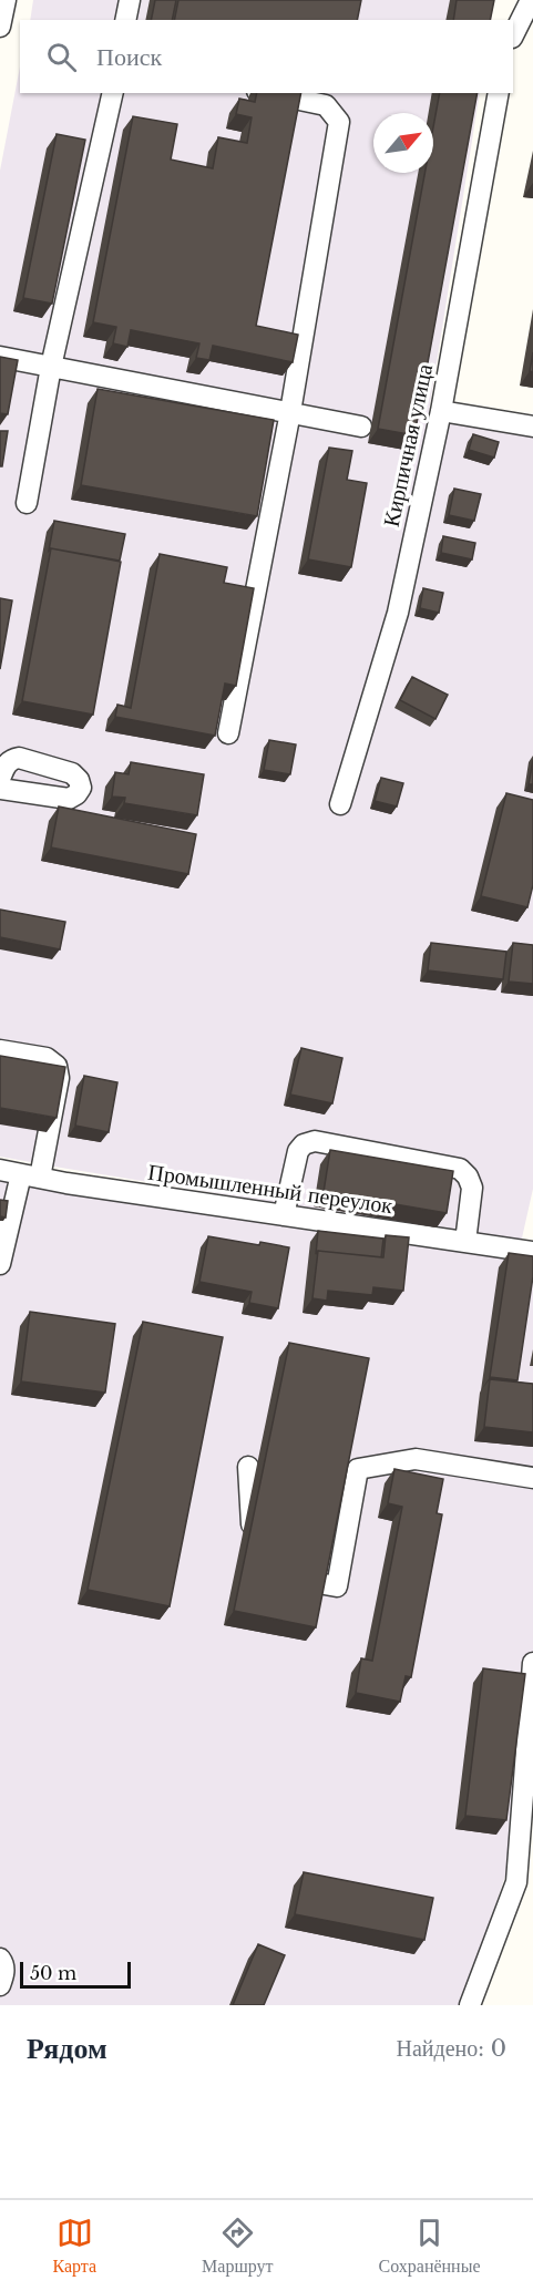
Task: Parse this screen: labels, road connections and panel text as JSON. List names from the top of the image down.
{
  "streets": {
    "street": ["Кирпичная улица", "Промышленный переулок"]
  },
  "scale_bar": "50 m",
  "north": "top right",
  "page": {
    "search": "Поиск",
    "scale": "50 m",
    "heading": ["Рядом", "Найдено: 0"],
    "nav": ["Карта", "Маршрут", "Сохранённые"]
  }
}
